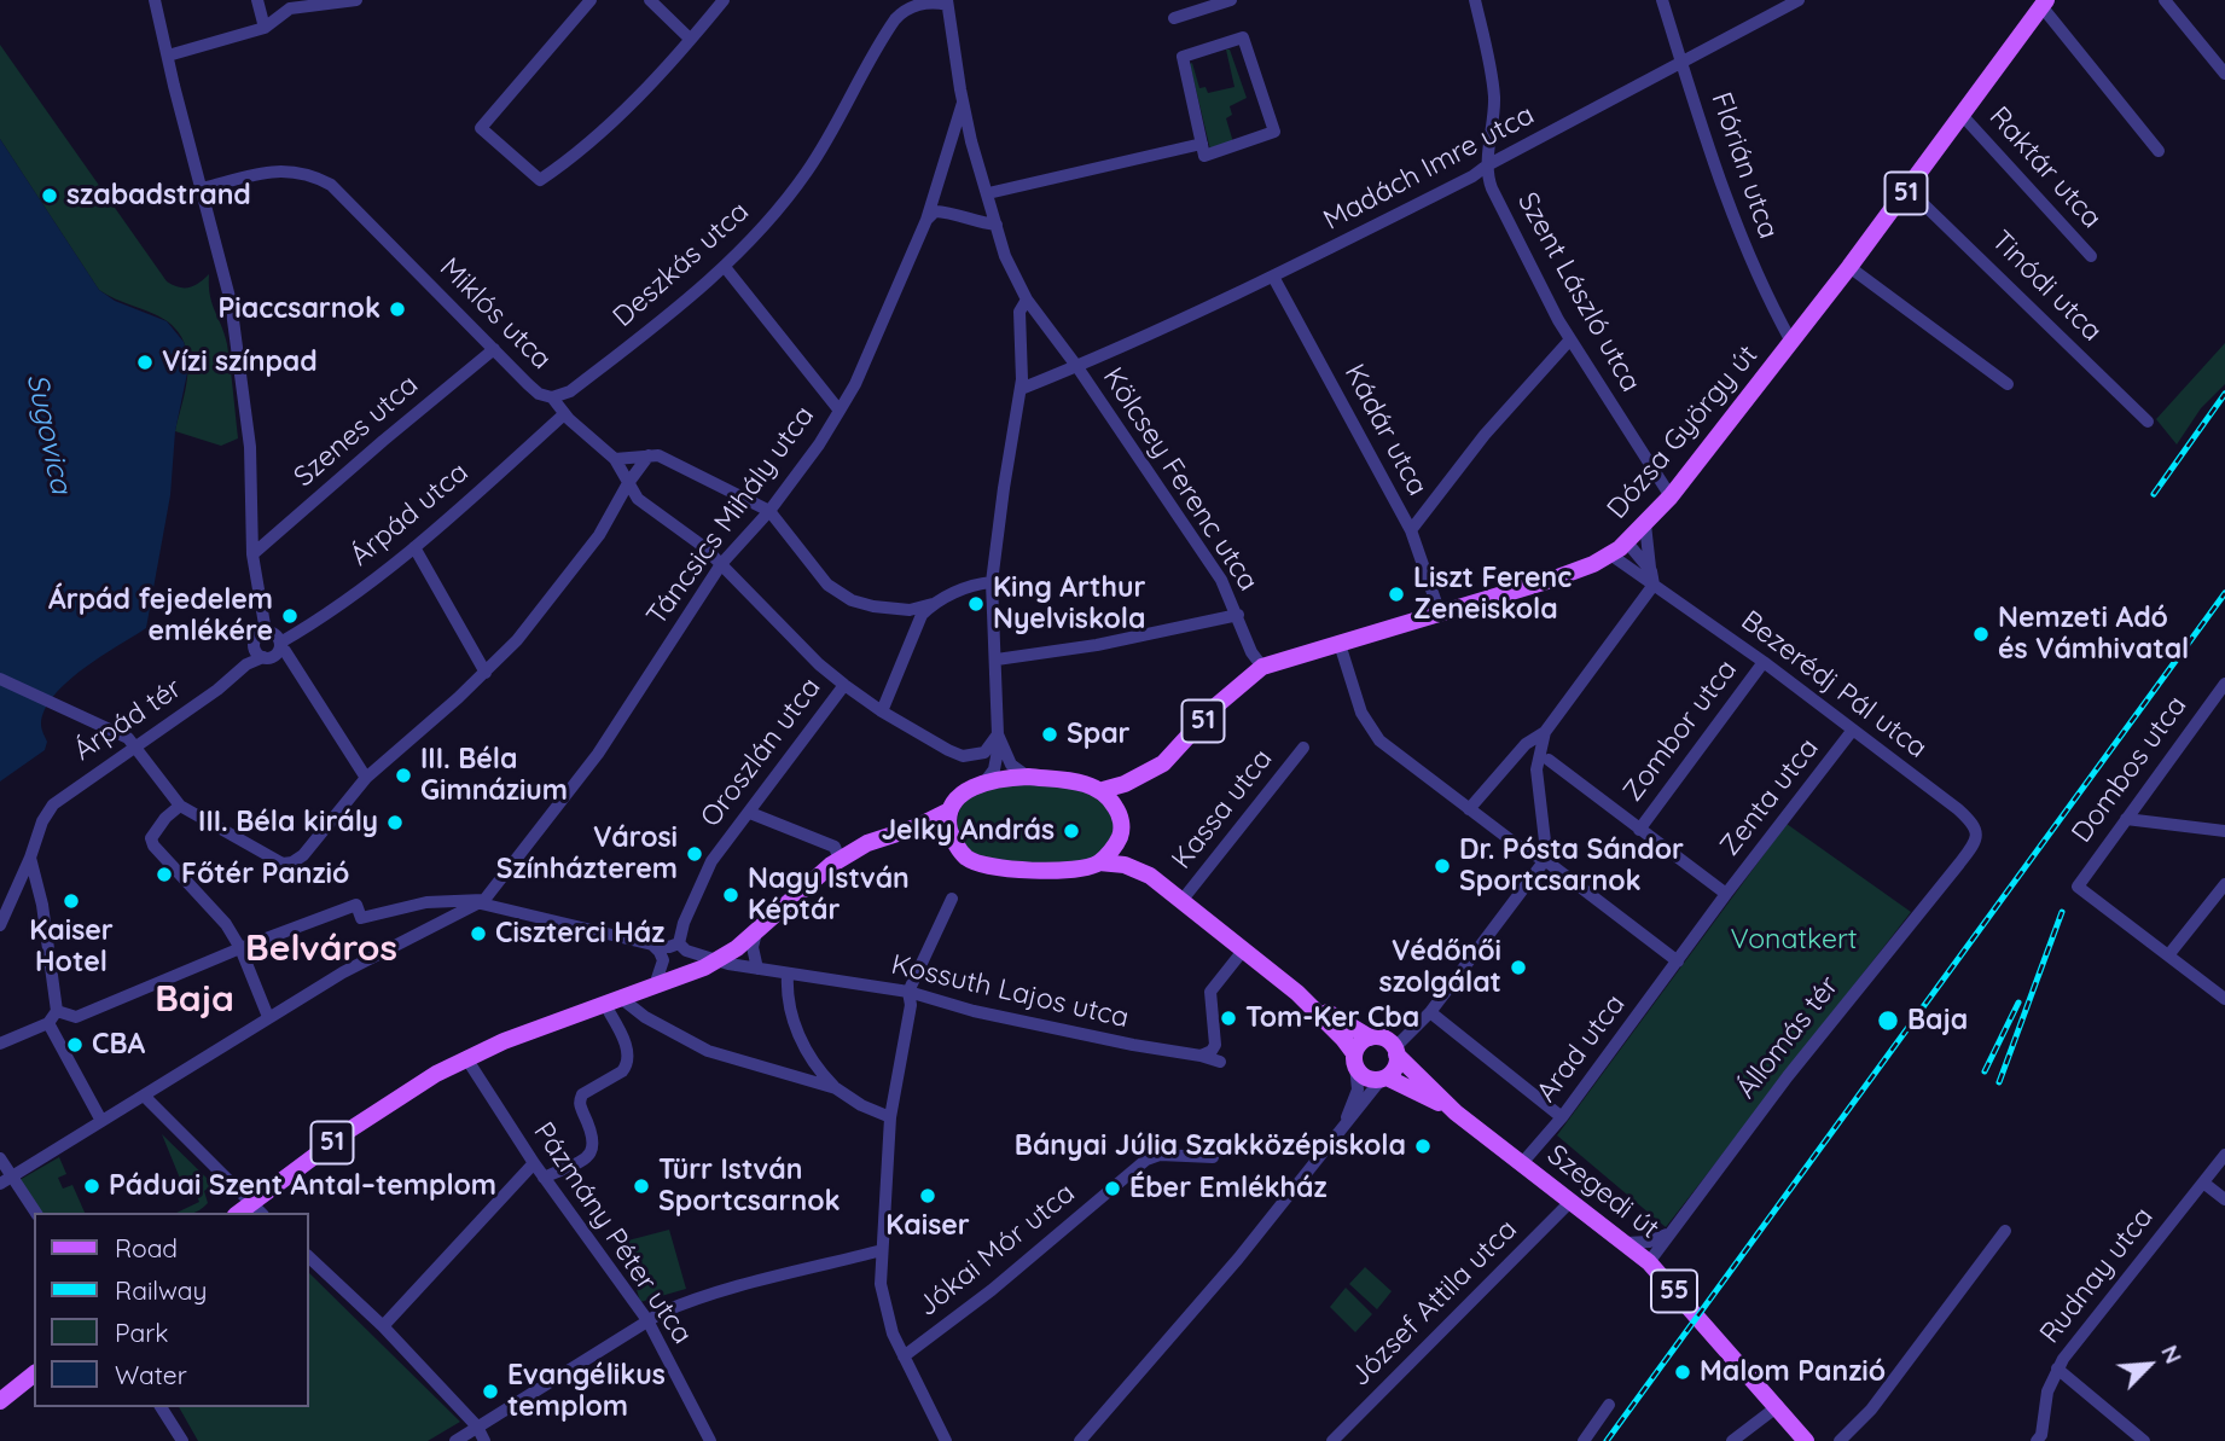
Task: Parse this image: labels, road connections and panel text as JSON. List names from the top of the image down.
{
  "streets": {
    "main road": [
      "51",
      "Dózsa György út",
      "Szegedi út",
      "55"
    ],
    "street": [
      "Flórián utca",
      "Madách Imre utca",
      "Raktár utca",
      "Deszkás utca",
      "Tinódi utca",
      "Szent László utca",
      "Miklós utca",
      "Kádár utca",
      "Szenes utca",
      "Kölcsey Ferenc utca",
      "Árpád utca",
      "Táncsics Mihály utca",
      "Bezerédj Pál utca",
      "Árpád tér",
      "Zombor utca",
      "Oroszlán utca",
      "Dombos utca",
      "Zenta utca",
      "Kassa utca",
      "Kossuth Lajos utca",
      "Állomás tér",
      "Arad utca",
      "Pázmány Péter utca",
      "Jókai Mór utca",
      "Rudnay utca",
      "József Attila utca"
    ]
  },
  "crossings": [
    ["Flórián utca", "Madách Imre utca"],
    ["Flórián utca", "Dózsa György út"],
    ["Madách Imre utca", "Szent László utca"],
    ["Madách Imre utca", "Kádár utca"],
    ["Madách Imre utca", "Kölcsey Ferenc utca"],
    ["Raktár utca", "Dózsa György út"],
    ["51", "Dózsa György út"],
    ["51", "Kossuth Lajos utca"],
    ["51", "Pázmány Péter utca"],
    ["Deszkás utca", "Miklós utca"],
    ["Deszkás utca", "Kölcsey Ferenc utca"],
    ["Tinódi utca", "Dózsa György út"],
    ["Szent László utca", "Dózsa György út"],
    ["Miklós utca", "Szenes utca"],
    ["Miklós utca", "Árpád utca"],
    ["Miklós utca", "Táncsics Mihály utca"],
    ["Miklós utca", "Oroszlán utca"],
    ["Kádár utca", "Dózsa György út"],
    ["Dózsa György út", "Kölcsey Ferenc utca"],
    ["Dózsa György út", "Bezerédj Pál utca"],
    ["Kölcsey Ferenc utca", "Táncsics Mihály utca"],
    ["Bezerédj Pál utca", "Zombor utca"],
    ["Bezerédj Pál utca", "Zenta utca"],
    ["Bezerédj Pál utca", "Állomás tér"],
    ["Oroszlán utca", "Kossuth Lajos utca"],
    ["Zenta utca", "Arad utca"],
    ["Kassa utca", "55"],
    ["Állomás tér", "Szegedi út"],
    ["Arad utca", "Szegedi út"],
    ["Szegedi út", "55"],
    ["Szegedi út", "József Attila utca"]
  ],
  "districts": ["Belváros", "Baja"],
  "water": ["Sugovica"],
  "parks": ["Vonatkert"],
  "places": [
    "szabadstrand",
    "Piaccsarnok",
    "Vízi színpad",
    "Liszt Ferenc Zeneiskola",
    "King Arthur Nyelviskola",
    "Árpád fejedelem emlékére",
    "Nemzeti Adó és Vámhivatal",
    "Spar",
    "III. Béla Gimnázium",
    "III. Béla király",
    "Jelky András",
    "Városi Színházterem",
    "Dr. Pósta Sándor Sportcsarnok",
    "Főtér Panzió",
    "Nagy István Képtár",
    "Kaiser Hotel",
    "Ciszterci Ház",
    "Védőnői szolgálat",
    "Tom-Ker Cba",
    "Baja",
    "CBA",
    "Bányai Júlia Szakközépiskola",
    "Páduai Szent Antal–templom",
    "Türr István Sportcsarnok",
    "Éber Emlékház",
    "Kaiser",
    "Malom Panzió",
    "Evangélikus templom"
  ],
  "legend": [
    "Road",
    "Railway",
    "Park",
    "Water"
  ],
  "north": "top right"
}
